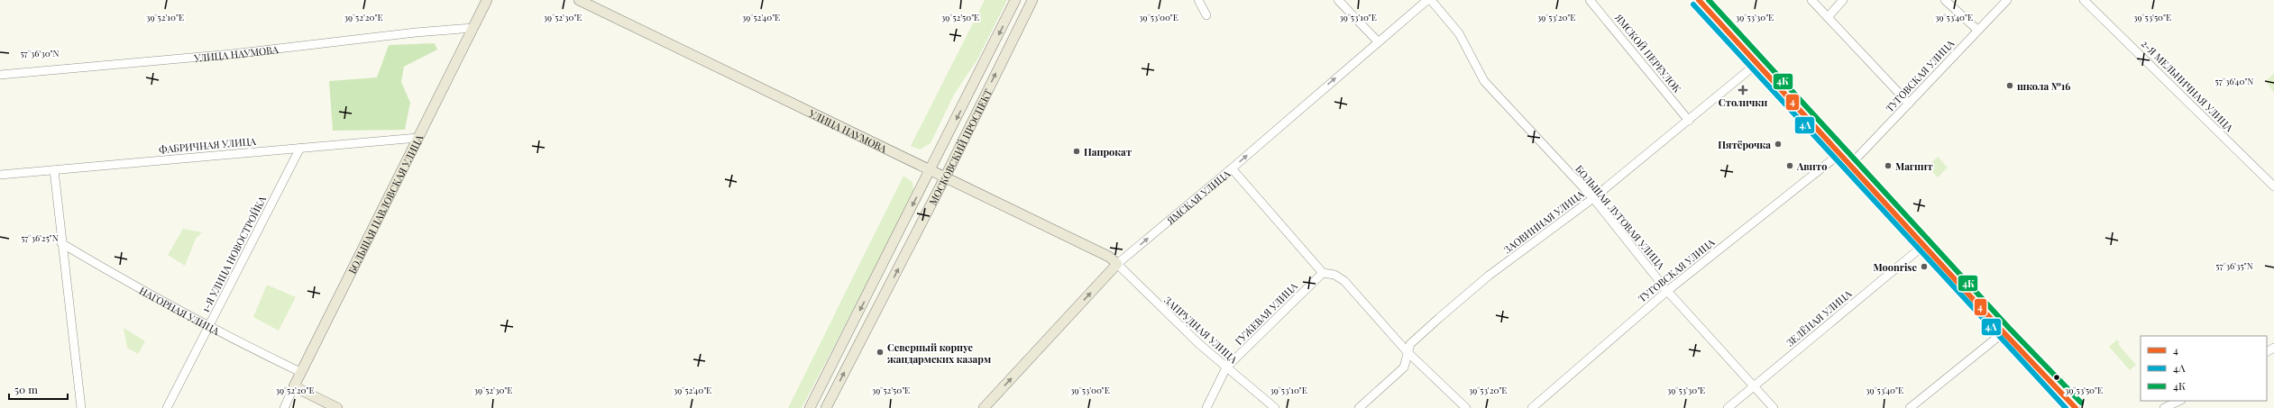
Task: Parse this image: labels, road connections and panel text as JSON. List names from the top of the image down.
{
  "streets": {
    "main road": [
      "УЛИЦА НАУМОВА",
      "МОСКОВСКИЙ ПРОСПЕКТ",
      "ЯМСКАЯ УЛИЦА",
      "БОЛЬШАЯ ПАВЛОВСКАЯ УЛИЦА"
    ],
    "street": [
      "ЯМСКОЙ ПЕРЕУЛОК",
      "ТУГОВСКАЯ УЛИЦА",
      "2-Я МЕЛЬНИЧНАЯ УЛИЦА",
      "ФАБРИЧНАЯ УЛИЦА",
      "БОЛЬШАЯ ЛУГОВАЯ УЛИЦА",
      "ЗАОВИННАЯ УЛИЦА",
      "1-Я УЛИЦА НОВОСТРОЙКА",
      "НАГОРНАЯ УЛИЦА",
      "ГУЖЕВАЯ УЛИЦА",
      "ЗЕЛЁНАЯ УЛИЦА",
      "ЗАПРУДНАЯ УЛИЦА"
    ]
  },
  "crossings": [
    ["УЛИЦА НАУМОВА", "МОСКОВСКИЙ ПРОСПЕКТ"],
    ["УЛИЦА НАУМОВА", "ЯМСКАЯ УЛИЦА"],
    ["УЛИЦА НАУМОВА", "БОЛЬШАЯ ПАВЛОВСКАЯ УЛИЦА"],
    ["УЛИЦА НАУМОВА", "ЗАПРУДНАЯ УЛИЦА"],
    ["ЯМСКОЙ ПЕРЕУЛОК", "ЗАОВИННАЯ УЛИЦА"],
    ["ТУГОВСКАЯ УЛИЦА", "БОЛЬШАЯ ЛУГОВАЯ УЛИЦА"],
    ["ФАБРИЧНАЯ УЛИЦА", "БОЛЬШАЯ ПАВЛОВСКАЯ УЛИЦА"],
    ["ФАБРИЧНАЯ УЛИЦА", "1-Я УЛИЦА НОВОСТРОЙКА"],
    ["ЯМСКАЯ УЛИЦА", "ЗАПРУДНАЯ УЛИЦА"],
    ["БОЛЬШАЯ ПАВЛОВСКАЯ УЛИЦА", "НАГОРНАЯ УЛИЦА"],
    ["БОЛЬШАЯ ЛУГОВАЯ УЛИЦА", "ЗАОВИННАЯ УЛИЦА"],
    ["БОЛЬШАЯ ЛУГОВАЯ УЛИЦА", "ЗЕЛЁНАЯ УЛИЦА"],
    ["1-Я УЛИЦА НОВОСТРОЙКА", "НАГОРНАЯ УЛИЦА"],
    ["ГУЖЕВАЯ УЛИЦА", "ЗАПРУДНАЯ УЛИЦА"]
  ],
  "one_way": ["ЯМСКАЯ УЛИЦА"],
  "places": {
    "other": [
      "школа №16",
      "Пятёрочка",
      "Напрокат",
      "Авито",
      "Магнит",
      "Moonrise",
      "Северный корпус жандармских казарм"
    ],
    "health": ["Столички"]
  },
  "lines": ["transit line 4", "transit line 4К", "transit line 4А"],
  "legend": ["4", "4А", "4К"],
  "scale_bar": "50 m",
  "coordinates": [
    "39°52'40\"E",
    "39°53'30\"E",
    "39°52'10\"E",
    "39°52'20\"E",
    "39°52'30\"E",
    "39°52'50\"E",
    "39°53'00\"E",
    "39°53'10\"E",
    "39°53'20\"E",
    "39°53'40\"E",
    "39°53'50\"E",
    "57°36'30\"N",
    "57°36'40\"N",
    "57°36'25\"N",
    "57°36'35\"N"
  ]
}
